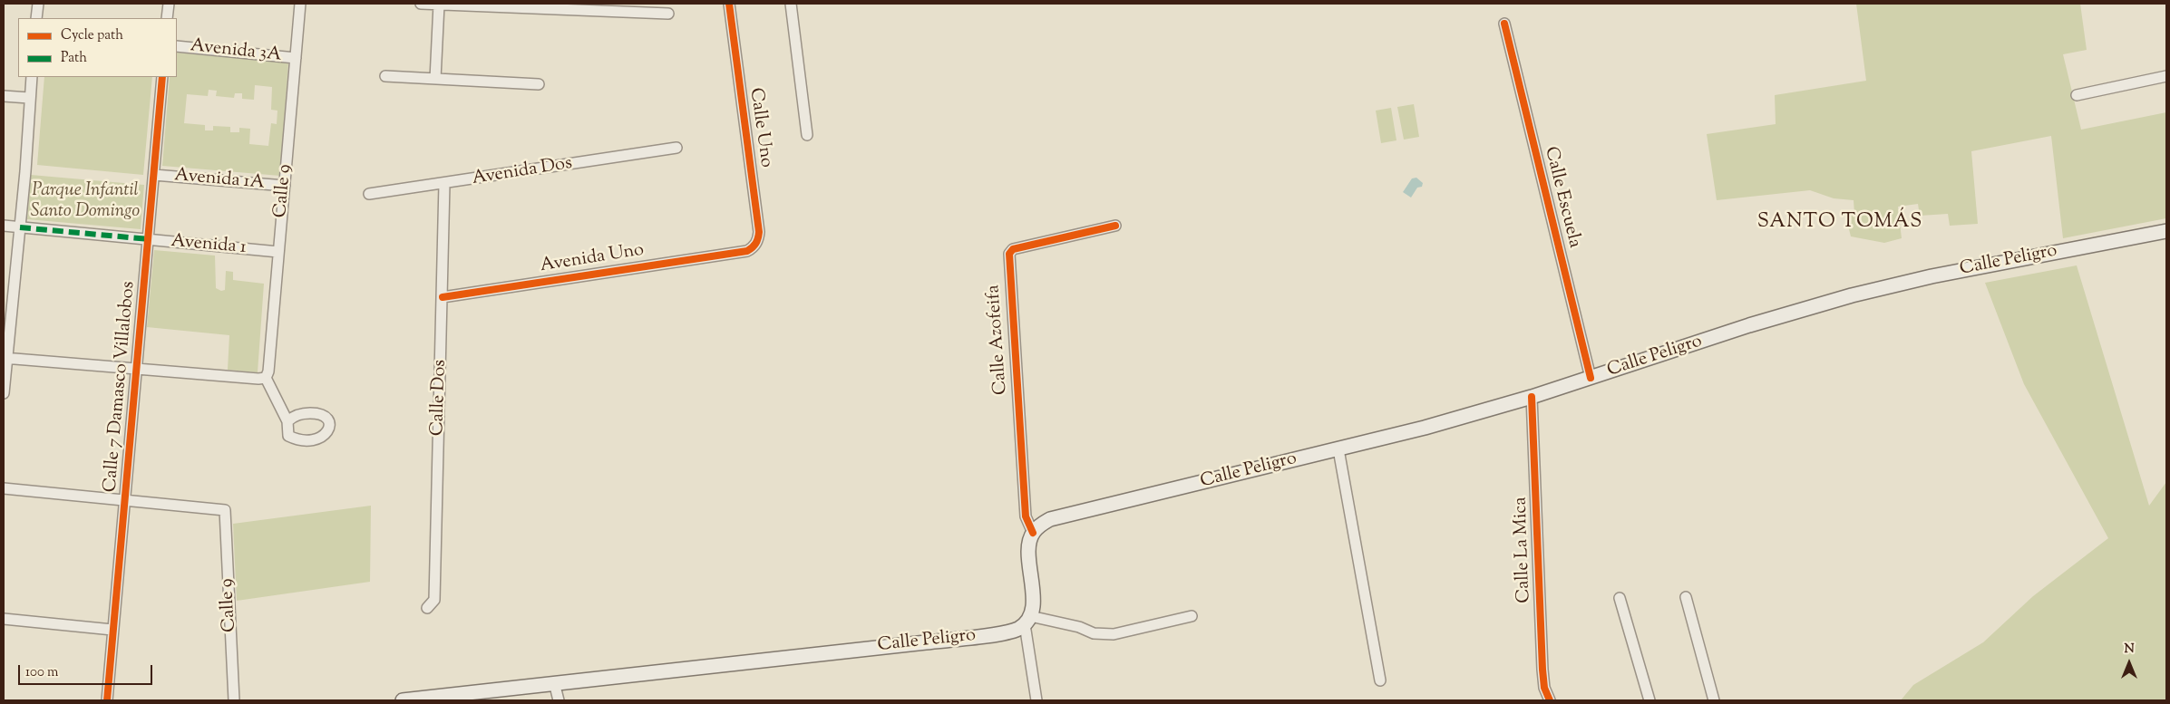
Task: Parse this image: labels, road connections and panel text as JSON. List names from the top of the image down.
{
  "streets": {
    "main road": ["Calle Peligro"],
    "street": [
      "Avenida 3A",
      "Calle Uno",
      "Avenida Dos",
      "Avenida 1A",
      "Calle 9",
      "Calle Escuela",
      "Avenida 1",
      "Avenida Uno",
      "Calle Azofeifa",
      "Calle 7 Damasco Villalobos",
      "Calle Dos",
      "Calle La Mica"
    ]
  },
  "crossings": [
    ["Avenida 3A", "Calle 9"],
    ["Calle Uno", "Avenida Uno"],
    ["Avenida Dos", "Calle Dos"],
    ["Avenida 1A", "Calle 9"],
    ["Avenida 1A", "Calle 7 Damasco Villalobos"],
    ["Calle 9", "Avenida 1"],
    ["Calle 9", "Calle 7 Damasco Villalobos"],
    ["Calle Escuela", "Calle Peligro"],
    ["Avenida 1", "Calle 7 Damasco Villalobos"],
    ["Avenida Uno", "Calle Dos"],
    ["Calle Peligro", "Calle Azofeifa"],
    ["Calle Peligro", "Calle La Mica"]
  ],
  "districts": ["SANTO TOMÁS"],
  "parks": ["Parque Infantil Santo Domingo"],
  "legend": ["Cycle path", "Path"],
  "scale_bar": "100 m",
  "north": "top"
}
